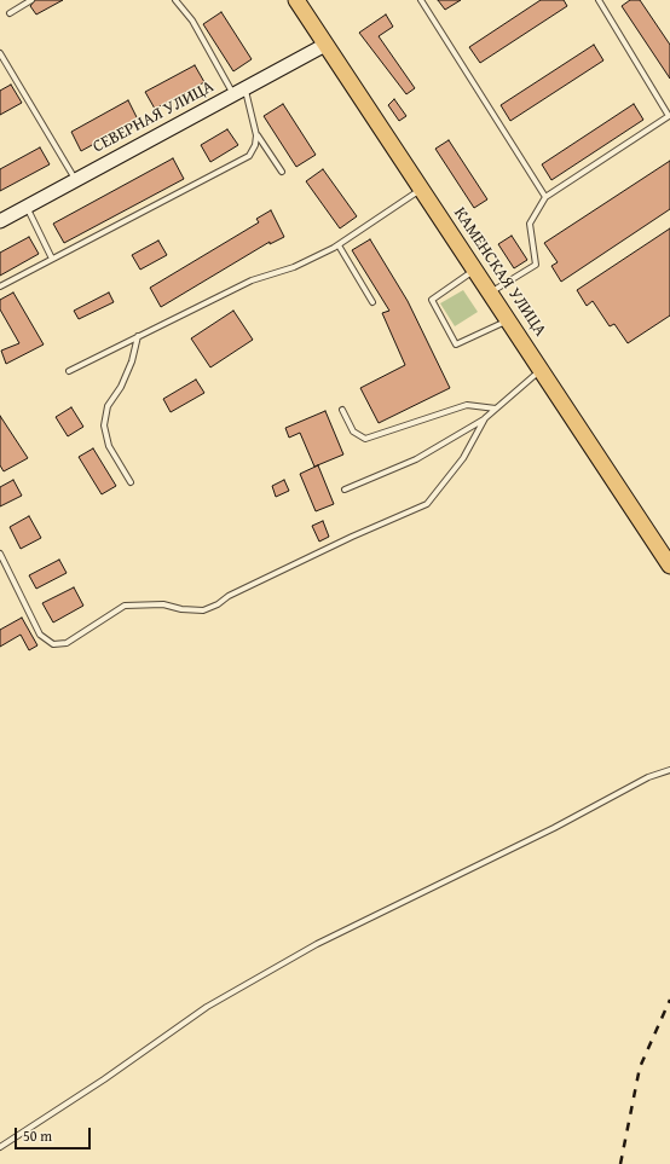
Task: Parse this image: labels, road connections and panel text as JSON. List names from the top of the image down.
{
  "streets": {
    "main road": ["КАМЕНСКАЯ УЛИЦА"],
    "street": ["СЕВЕРНАЯ УЛИЦА"]
  },
  "crossings": [
    ["СЕВЕРНАЯ УЛИЦА", "КАМЕНСКАЯ УЛИЦА"]
  ],
  "scale_bar": "50 m"
}
